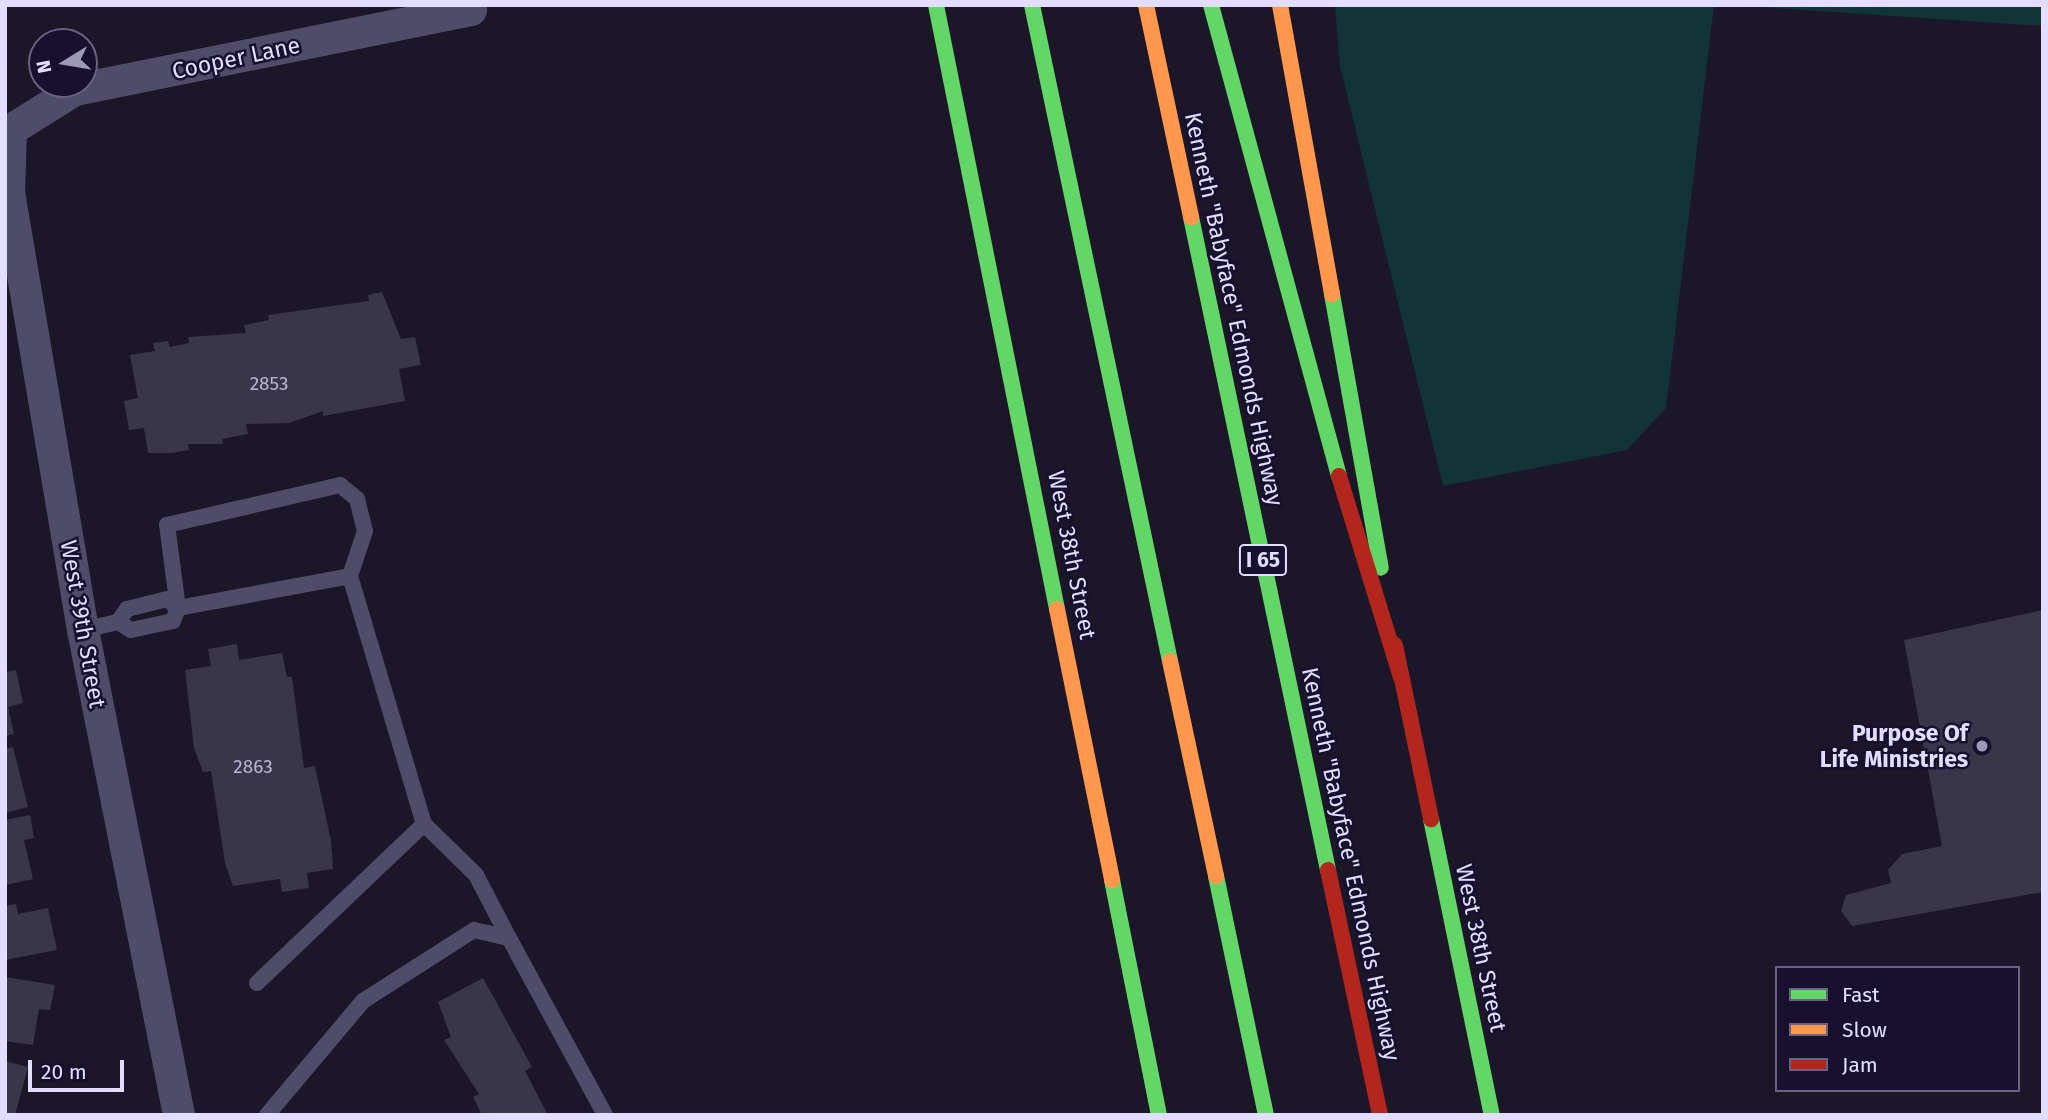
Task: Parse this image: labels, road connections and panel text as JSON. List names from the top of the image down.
{
  "streets": {
    "main road": ["Kenneth \"Babyface\" Edmonds Highway", "West 38th Street", "I 65"],
    "street": ["Cooper Lane", "West 39th Street"]
  },
  "crossings": [
    ["Cooper Lane", "West 39th Street"]
  ],
  "places": ["Purpose Of Life Ministries"],
  "house_numbers": ["2853", "2863"],
  "legend": ["Fast", "Slow", "Jam"],
  "scale_bar": "20 m",
  "north": "left"
}
